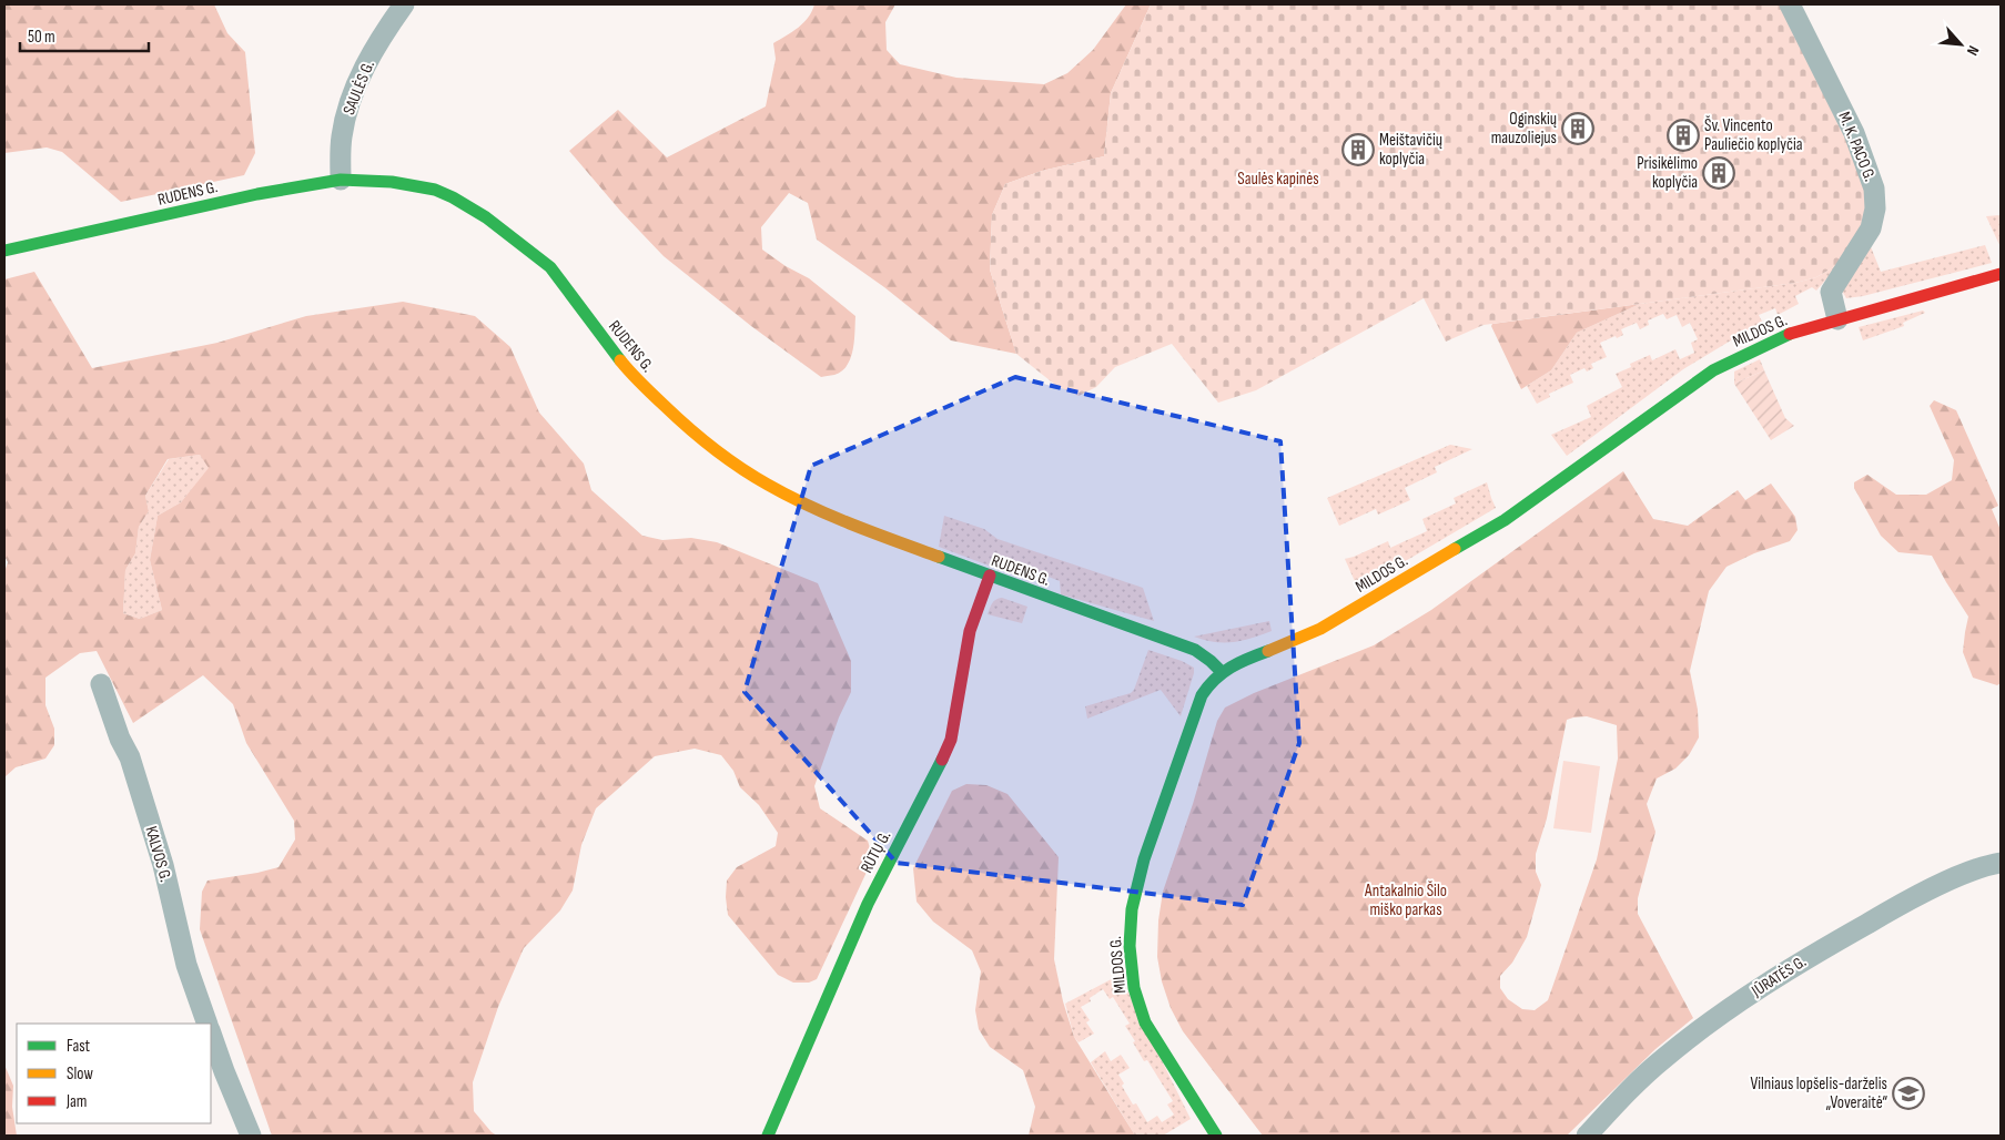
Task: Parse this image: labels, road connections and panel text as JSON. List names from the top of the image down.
{
  "streets": {
    "street": [
      "SAULĖS G.",
      "M. K. PACO G.",
      "RUDENS G.",
      "MILDOS G.",
      "RŪTŲ G.",
      "KALVOS G.",
      "JŪRATĖS G."
    ]
  },
  "crossings": [
    ["SAULĖS G.", "RUDENS G."],
    ["M. K. PACO G.", "MILDOS G."],
    ["RUDENS G.", "MILDOS G."],
    ["RUDENS G.", "RŪTŲ G."]
  ],
  "parks": ["Saulės kapinės", "Antakalnio Šilo miško parkas"],
  "places": {
    "building": [
      "Oginskių mauzoliejus",
      "Šv. Vincento Pauliečio koplyčia",
      "Meištavičių koplyčia",
      "Prisikėlimo koplyčia"
    ],
    "school or university": ["Vilniaus lopšelis-darželis „Voveraitė“"]
  },
  "legend": ["Fast", "Slow", "Jam"],
  "scale_bar": "50 m",
  "north": "bottom right"
}
